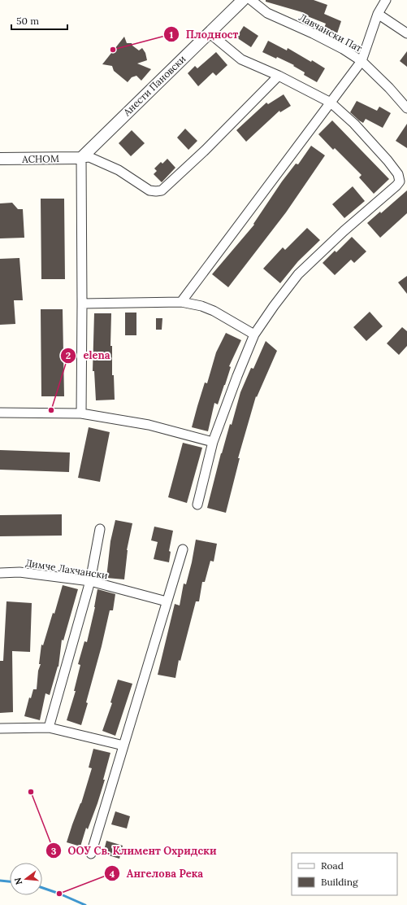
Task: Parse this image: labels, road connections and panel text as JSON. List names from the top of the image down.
{
  "streets": {
    "street": [
      "Лавчански Пат",
      "Анести Пановски",
      "АСНОМ",
      "Димче Лахчански"
    ]
  },
  "crossings": [
    ["Анести Пановски", "АСНОМ"]
  ],
  "places": [
    "Плодност",
    "elena",
    "ООУ Св. Климент Охридски",
    "Ангелова Река"
  ],
  "legend": ["Road", "Building"],
  "scale_bar": "50 m",
  "north": "left"
}
